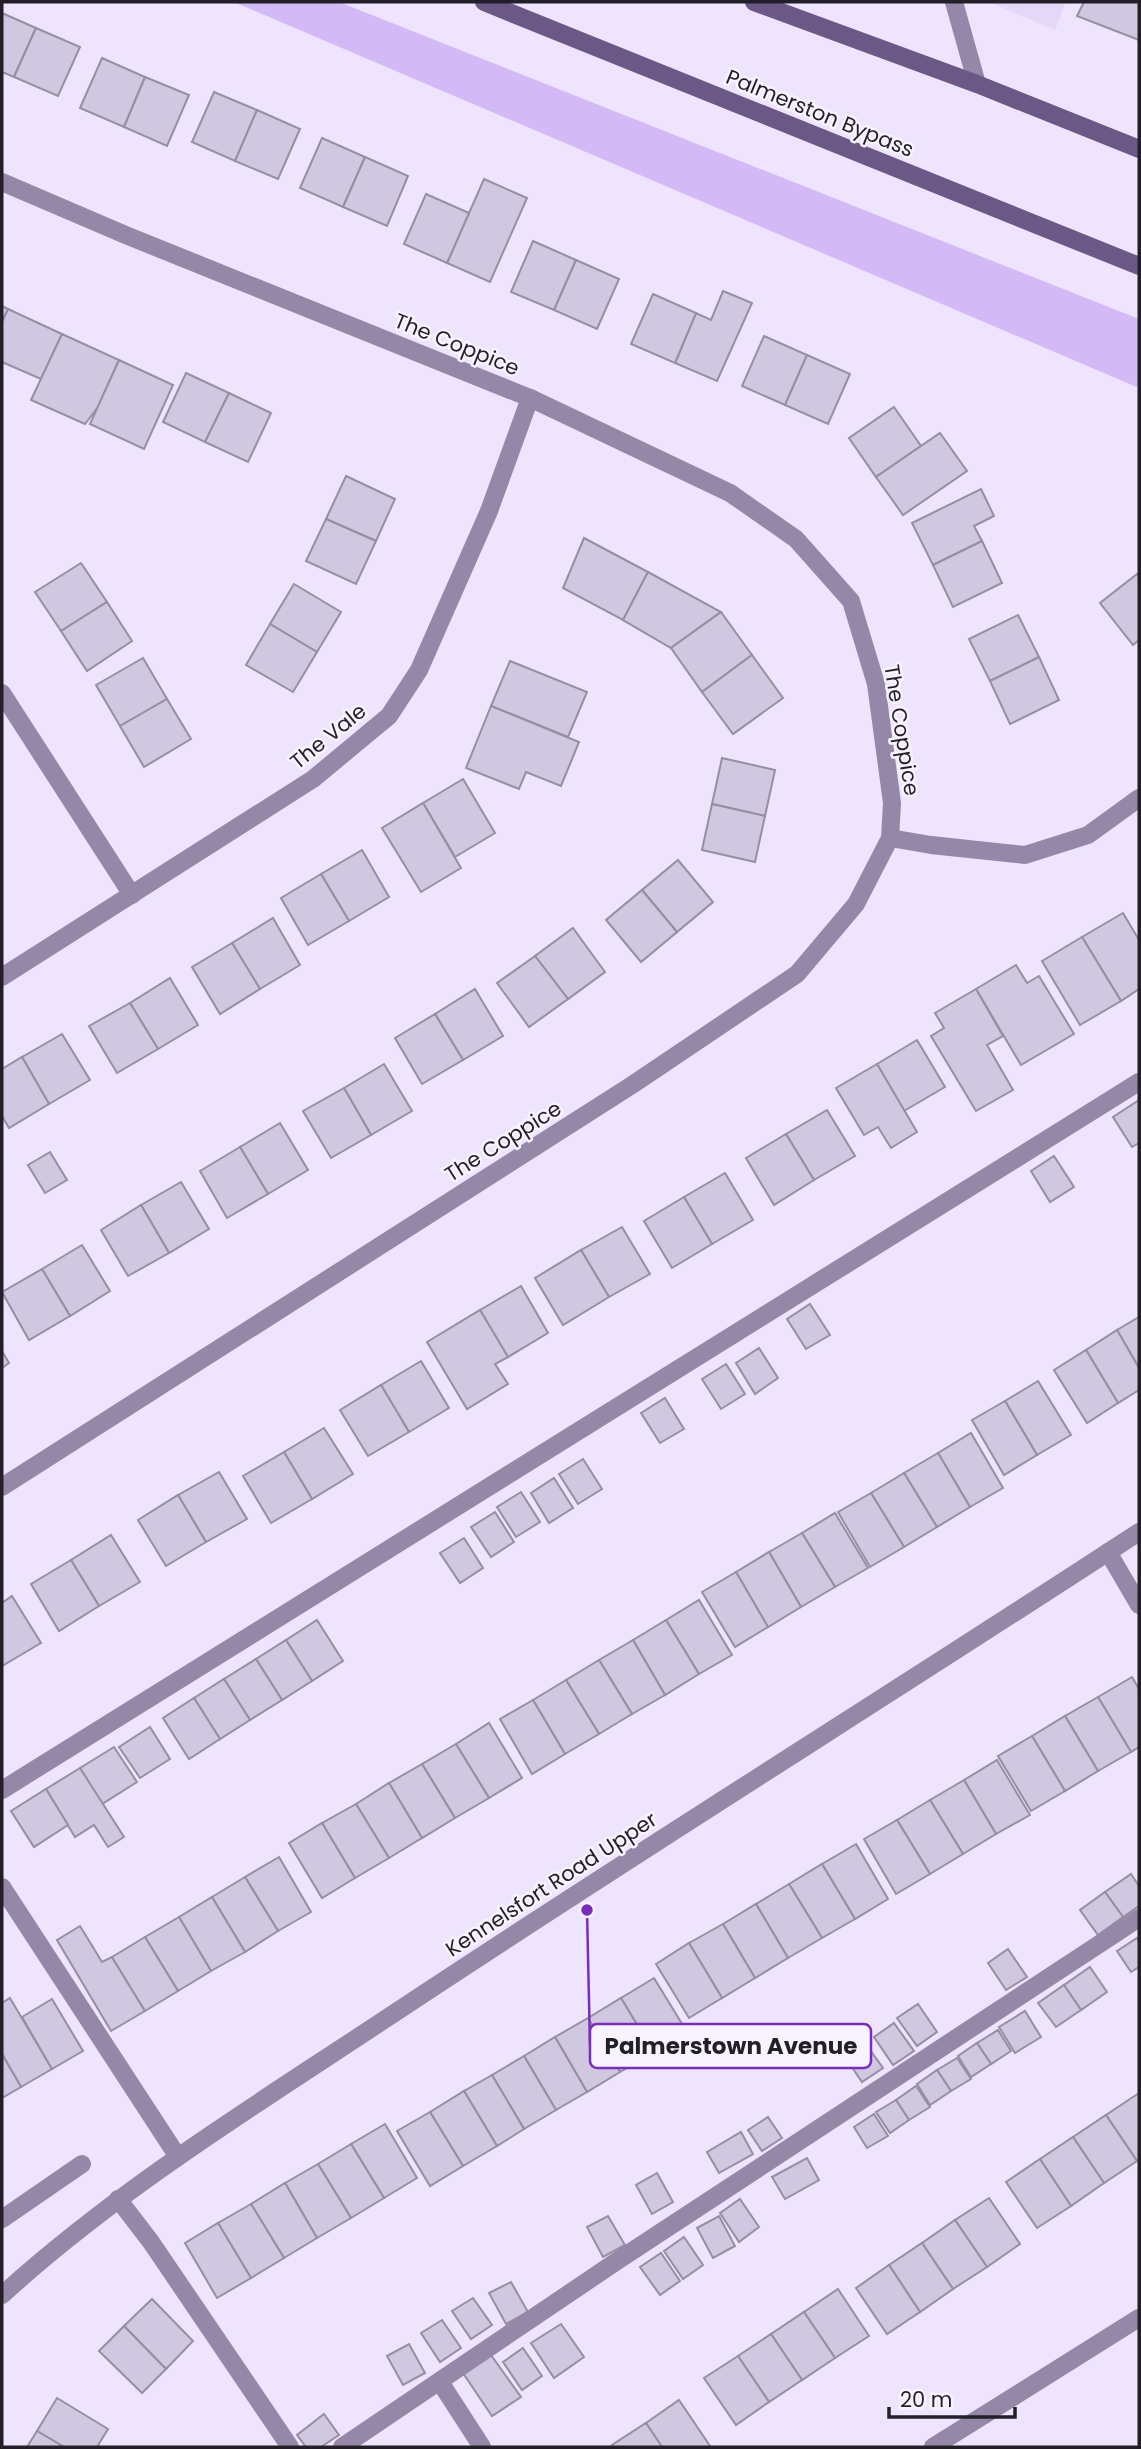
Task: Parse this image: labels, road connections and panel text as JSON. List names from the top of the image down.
{
  "streets": {
    "main road": ["Palmerston Bypass"],
    "street": ["The Coppice", "The Vale", "Kennelsfort Road Upper"]
  },
  "crossings": [
    ["The Coppice", "The Vale"]
  ],
  "places": ["Palmerstown Avenue"],
  "scale_bar": "20 m"
}
